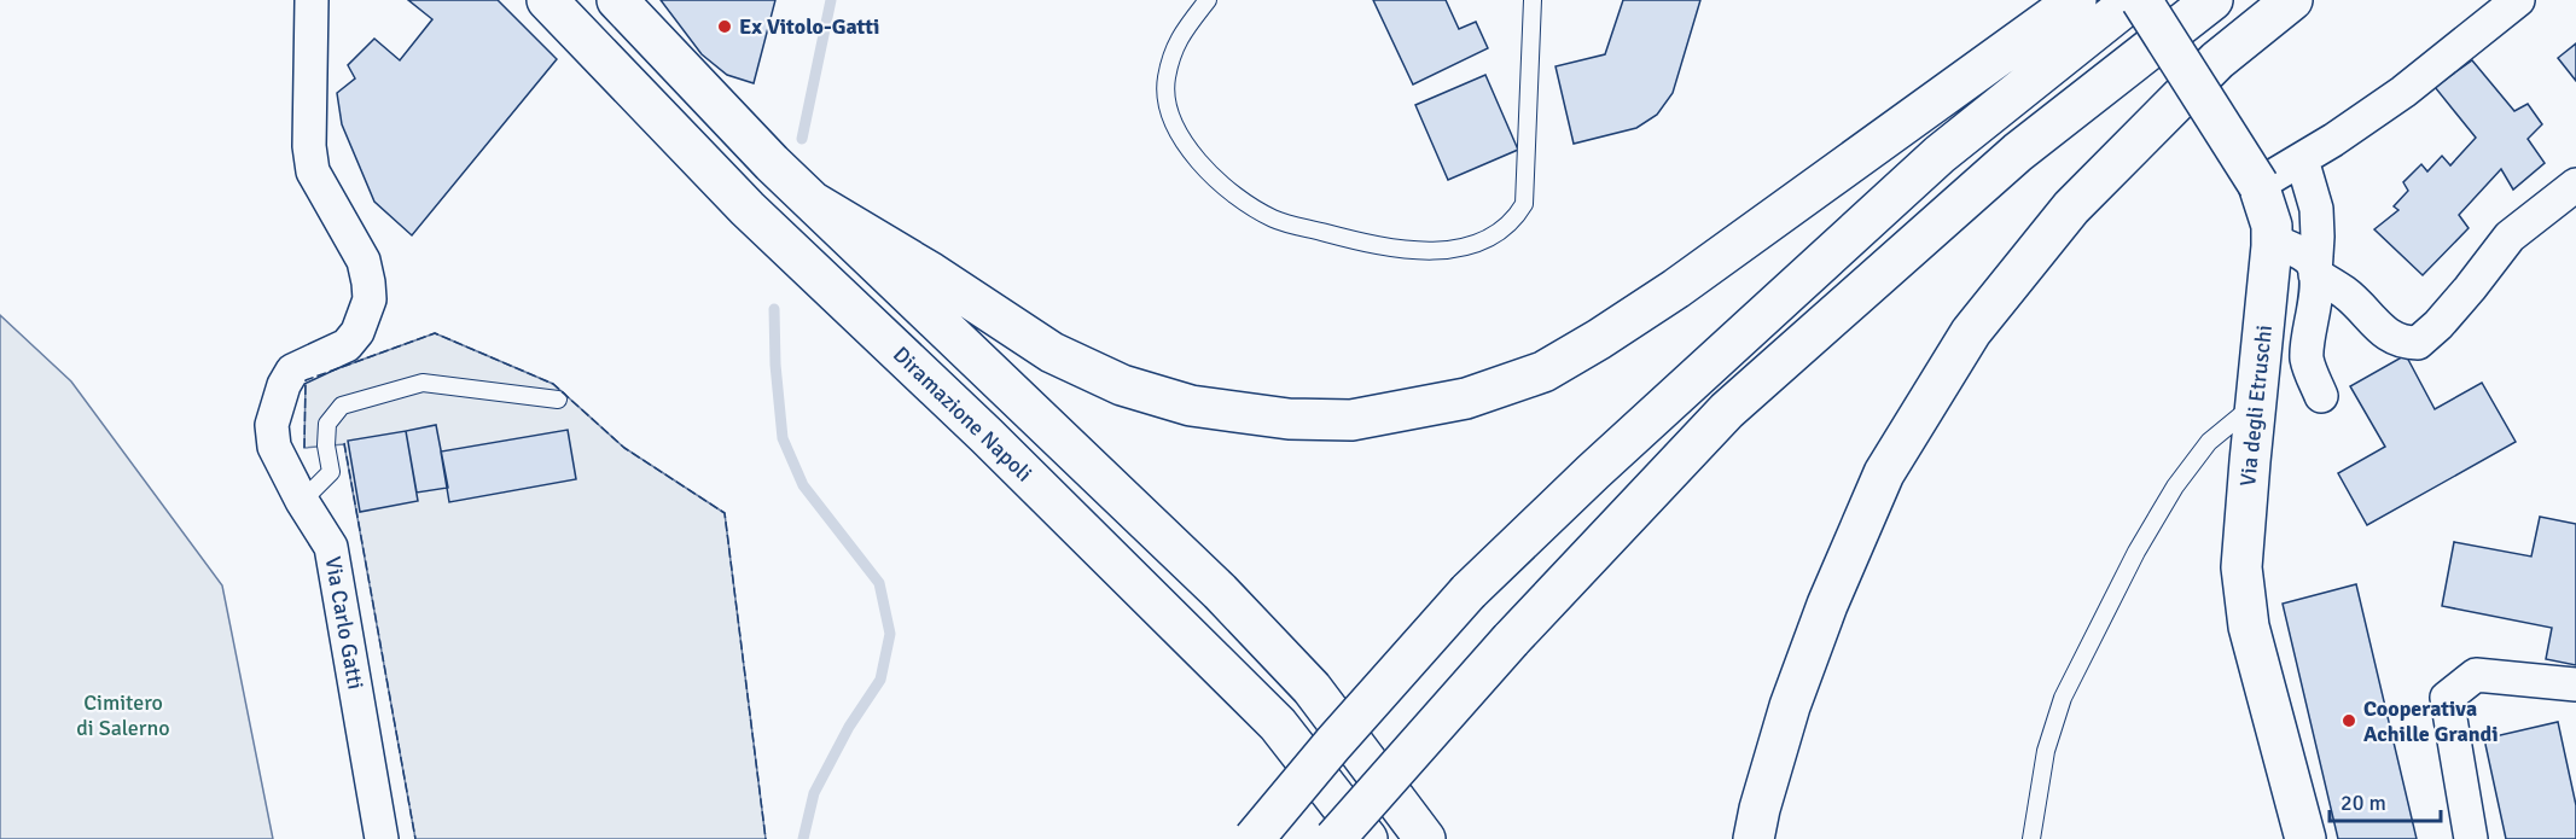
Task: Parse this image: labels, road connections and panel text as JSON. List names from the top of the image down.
{
  "streets": {
    "main road": ["Via degli Etruschi", "Diramazione Napoli"],
    "street": ["Via Carlo Gatti"]
  },
  "parks": ["Cimitero di Salerno"],
  "places": ["Ex Vitolo-Gatti", "Cooperativa Achille Grandi"],
  "scale_bar": "20 m"
}
